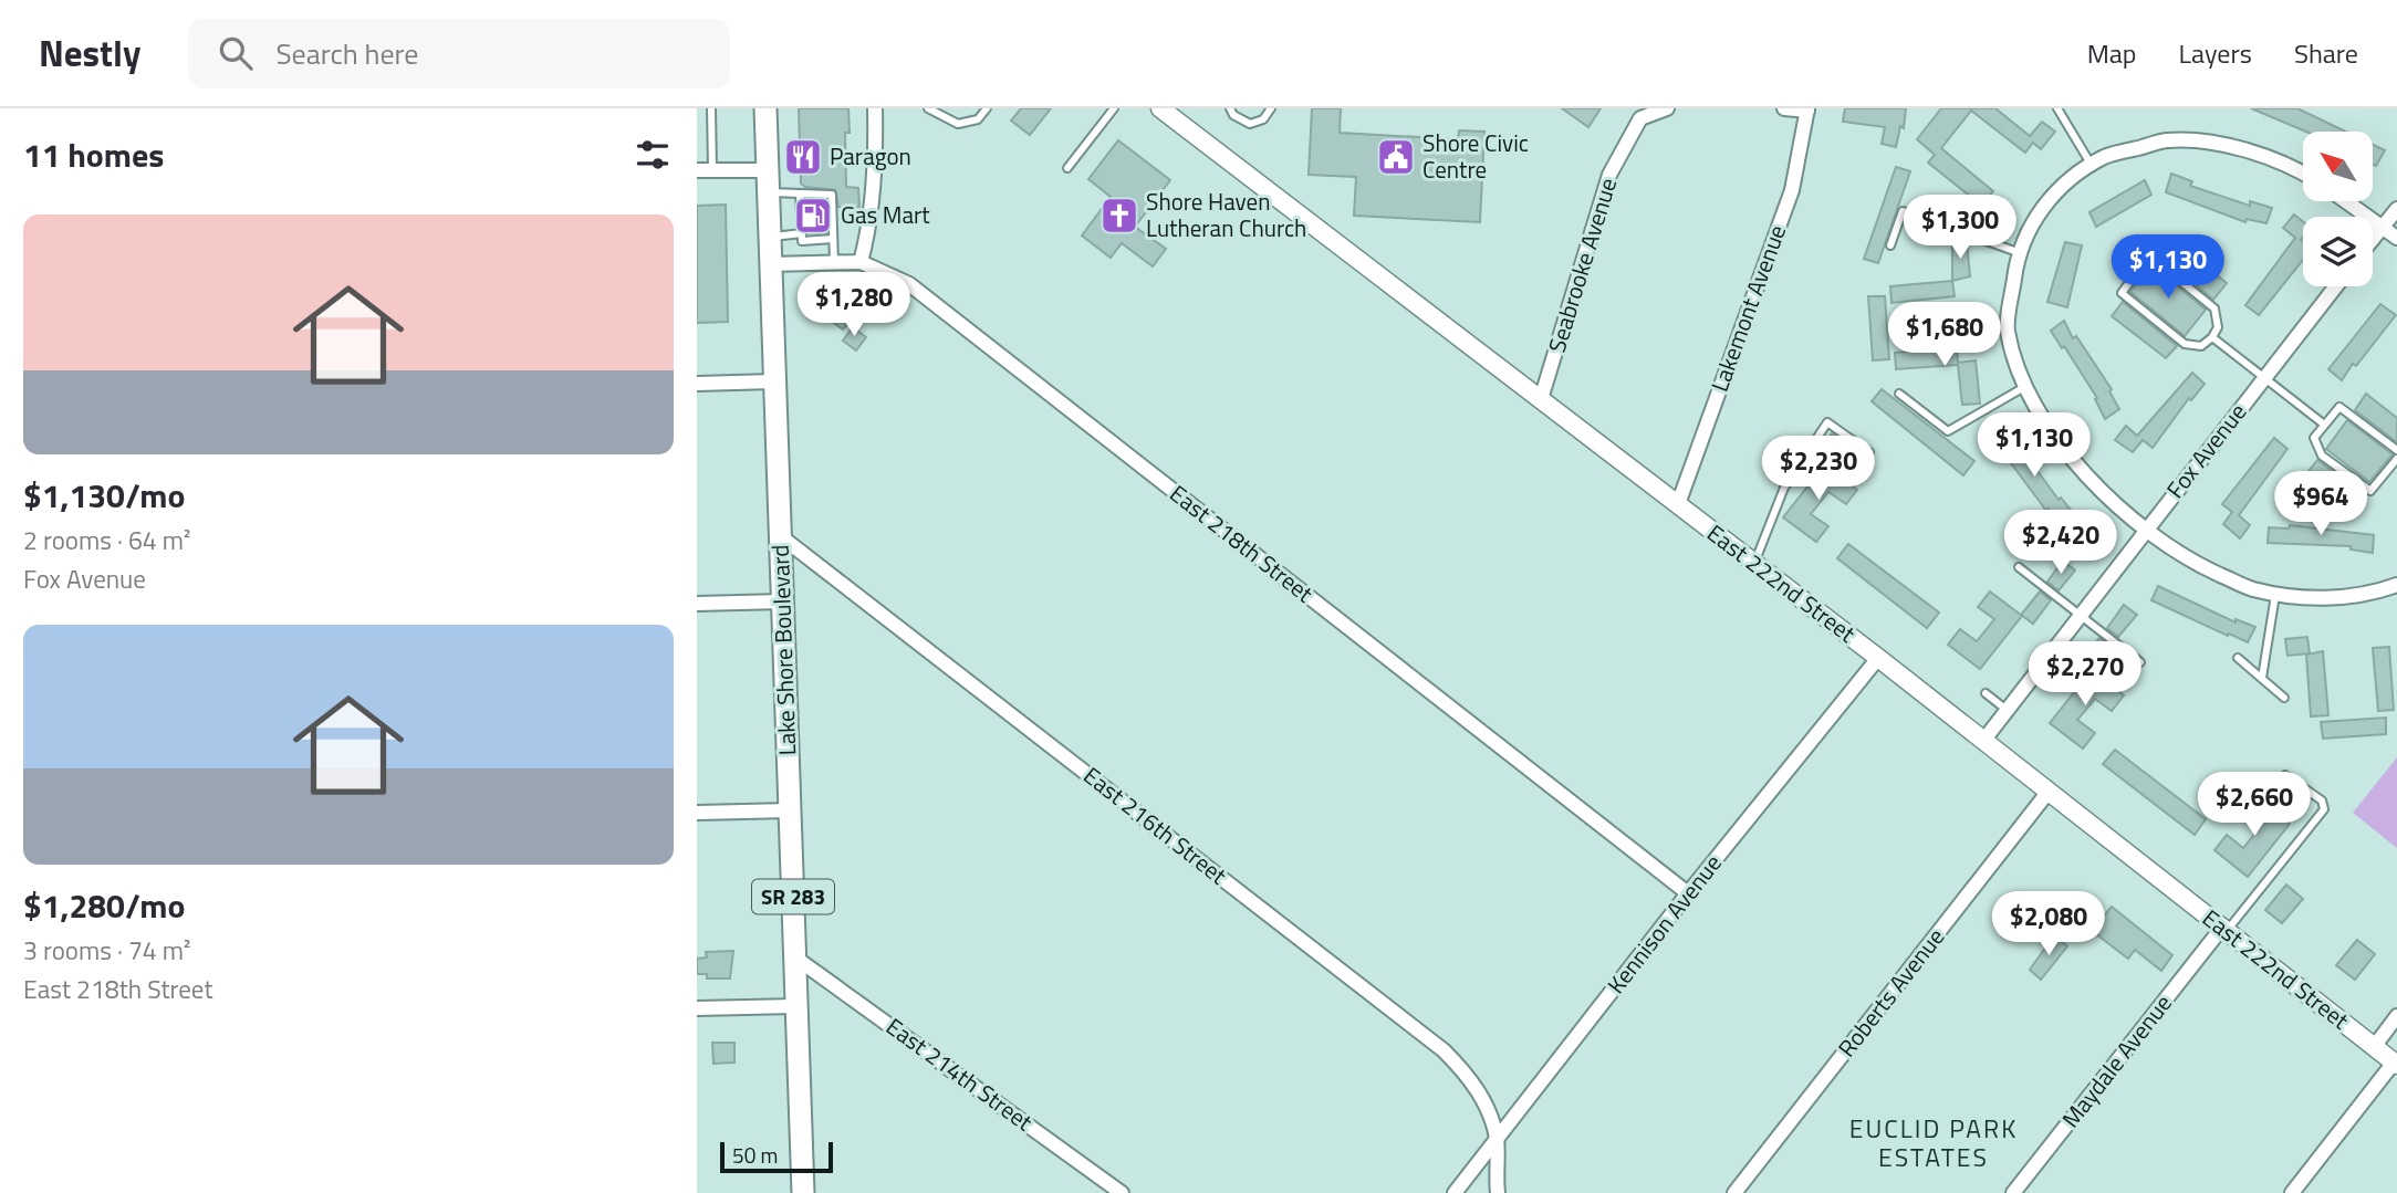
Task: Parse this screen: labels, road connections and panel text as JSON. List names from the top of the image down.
{
  "streets": {
    "main road": ["Lake Shore Boulevard", "SR 283"],
    "street": [
      "Seabrooke Avenue",
      "Lakemont Avenue",
      "Fox Avenue",
      "East 218th Street",
      "East 222nd Street",
      "East 216th Street",
      "Kennison Avenue",
      "Roberts Avenue",
      "Maydale Avenue",
      "East 214th Street"
    ]
  },
  "crossings": [
    ["Seabrooke Avenue", "East 222nd Street"],
    ["Lakemont Avenue", "East 222nd Street"],
    ["Fox Avenue", "East 222nd Street"],
    ["East 218th Street", "Lake Shore Boulevard"],
    ["East 218th Street", "Kennison Avenue"],
    ["East 222nd Street", "Kennison Avenue"],
    ["East 222nd Street", "Roberts Avenue"],
    ["East 222nd Street", "Maydale Avenue"],
    ["Lake Shore Boulevard", "East 216th Street"],
    ["Lake Shore Boulevard", "East 214th Street"],
    ["East 216th Street", "Kennison Avenue"]
  ],
  "districts": ["EUCLID PARK ESTATES"],
  "places": {
    "restaurant": ["Paragon"],
    "public building": ["Shore Civic Centre"],
    "fuel station": ["Gas Mart"],
    "church": ["Shore Haven Lutheran Church"]
  },
  "scale_bar": "50 m",
  "north": "top left",
  "page": {
    "header": "Nestly",
    "search": "Search here",
    "nav": ["Map", "Layers", "Share"],
    "heading": "11 homes",
    "price": [
      "$1,300",
      "$1,130",
      "$1,280",
      "$1,680",
      "$1,130",
      "$2,230",
      "$964",
      "$2,420",
      "$2,270",
      "$2,660",
      "$2,080"
    ],
    "list": [
      {
        "name": "$1,130/mo",
        "note": "2 rooms · 64 m² · Fox Avenue"
      },
      {
        "name": "$1,280/mo",
        "note": "3 rooms · 74 m² · East 218th Street"
      }
    ],
    "scale": "50 m"
  }
}
